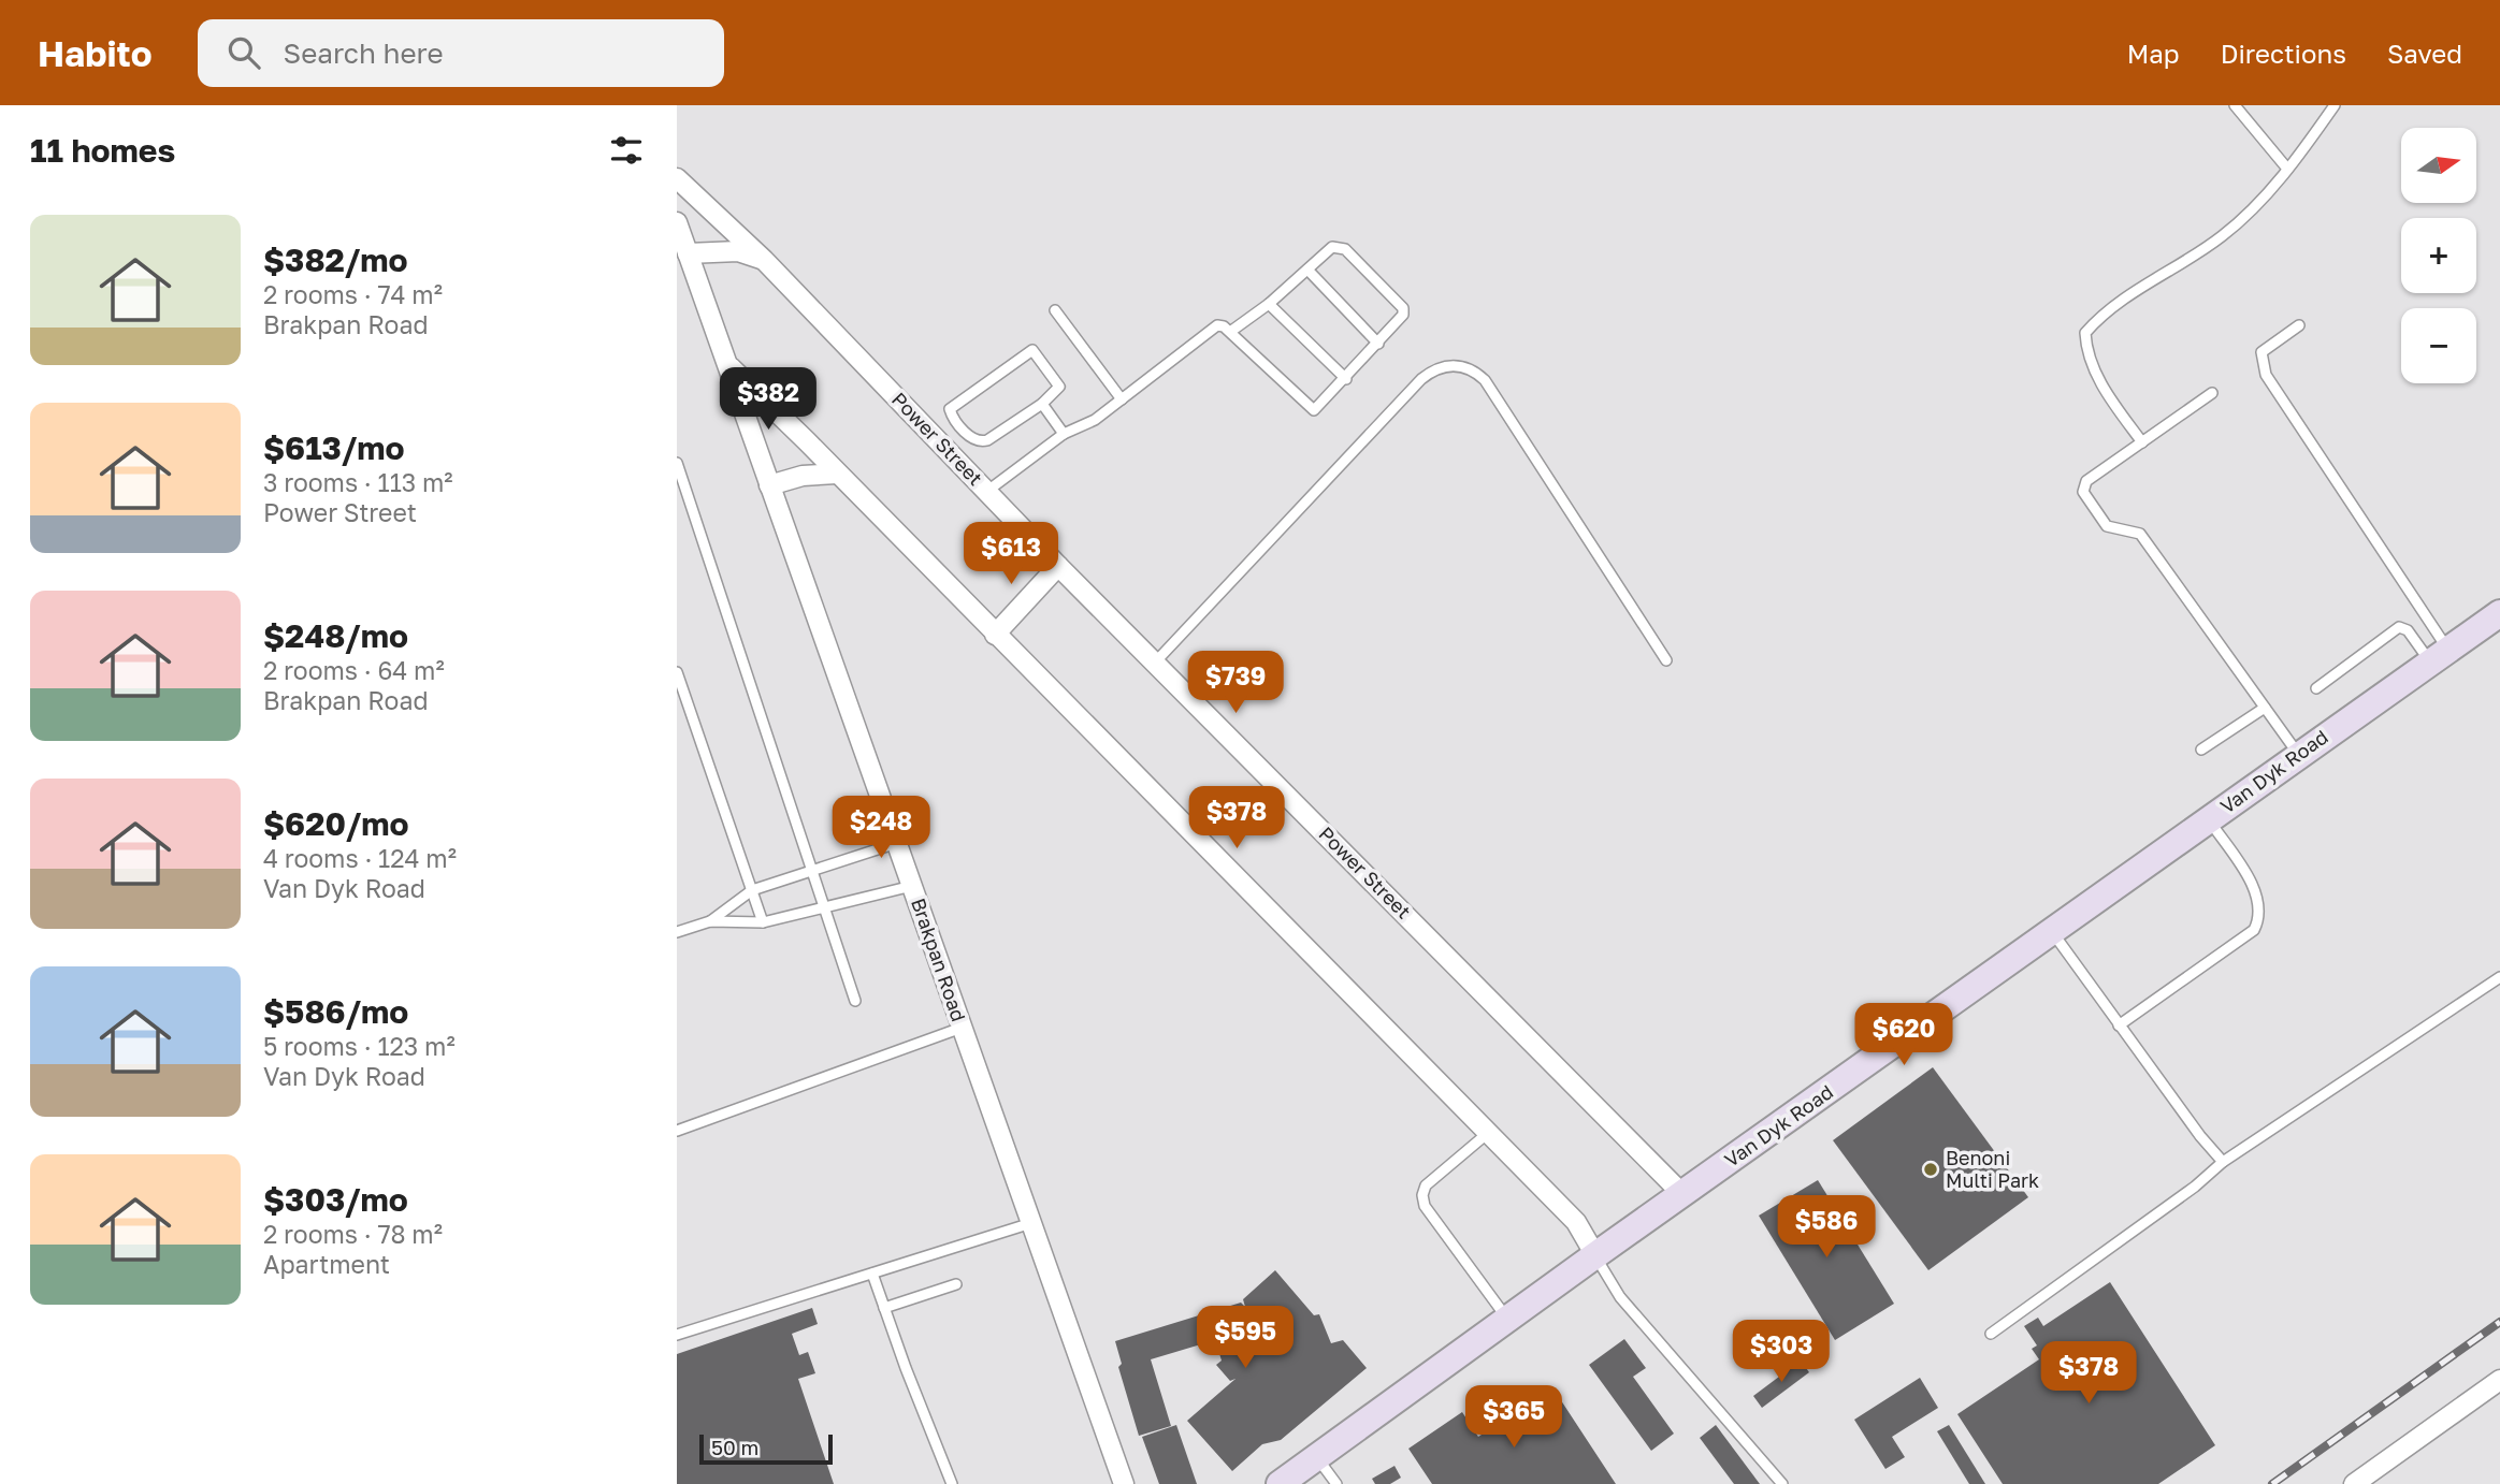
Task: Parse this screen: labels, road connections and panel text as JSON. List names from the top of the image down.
{
  "streets": {
    "main road": ["Van Dyk Road"],
    "street": ["Power Street", "Brakpan Road"]
  },
  "crossings": [
    ["Power Street", "Van Dyk Road"]
  ],
  "places": ["Benoni Multi Park"],
  "scale_bar": "50 m",
  "north": "right",
  "page": {
    "header": "Habito",
    "search": "Search here",
    "nav": ["Map", "Directions", "Saved"],
    "heading": "11 homes",
    "map_buttons": ["+", "−"],
    "list": [
      {
        "name": "$382/mo",
        "note": "2 rooms · 74 m² · Brakpan Road"
      },
      {
        "name": "$613/mo",
        "note": "3 rooms · 113 m² · Power Street"
      },
      {
        "name": "$248/mo",
        "note": "2 rooms · 64 m² · Brakpan Road"
      },
      {
        "name": "$620/mo",
        "note": "4 rooms · 124 m² · Van Dyk Road"
      },
      {
        "name": "$586/mo",
        "note": "5 rooms · 123 m² · Van Dyk Road"
      },
      {
        "name": "$303/mo",
        "note": "2 rooms · 78 m² · Apartment"
      }
    ],
    "price": [
      "$382",
      "$613",
      "$739",
      "$378",
      "$248",
      "$620",
      "$586",
      "$595",
      "$303",
      "$378",
      "$365"
    ],
    "scale": "50 m"
  }
}
